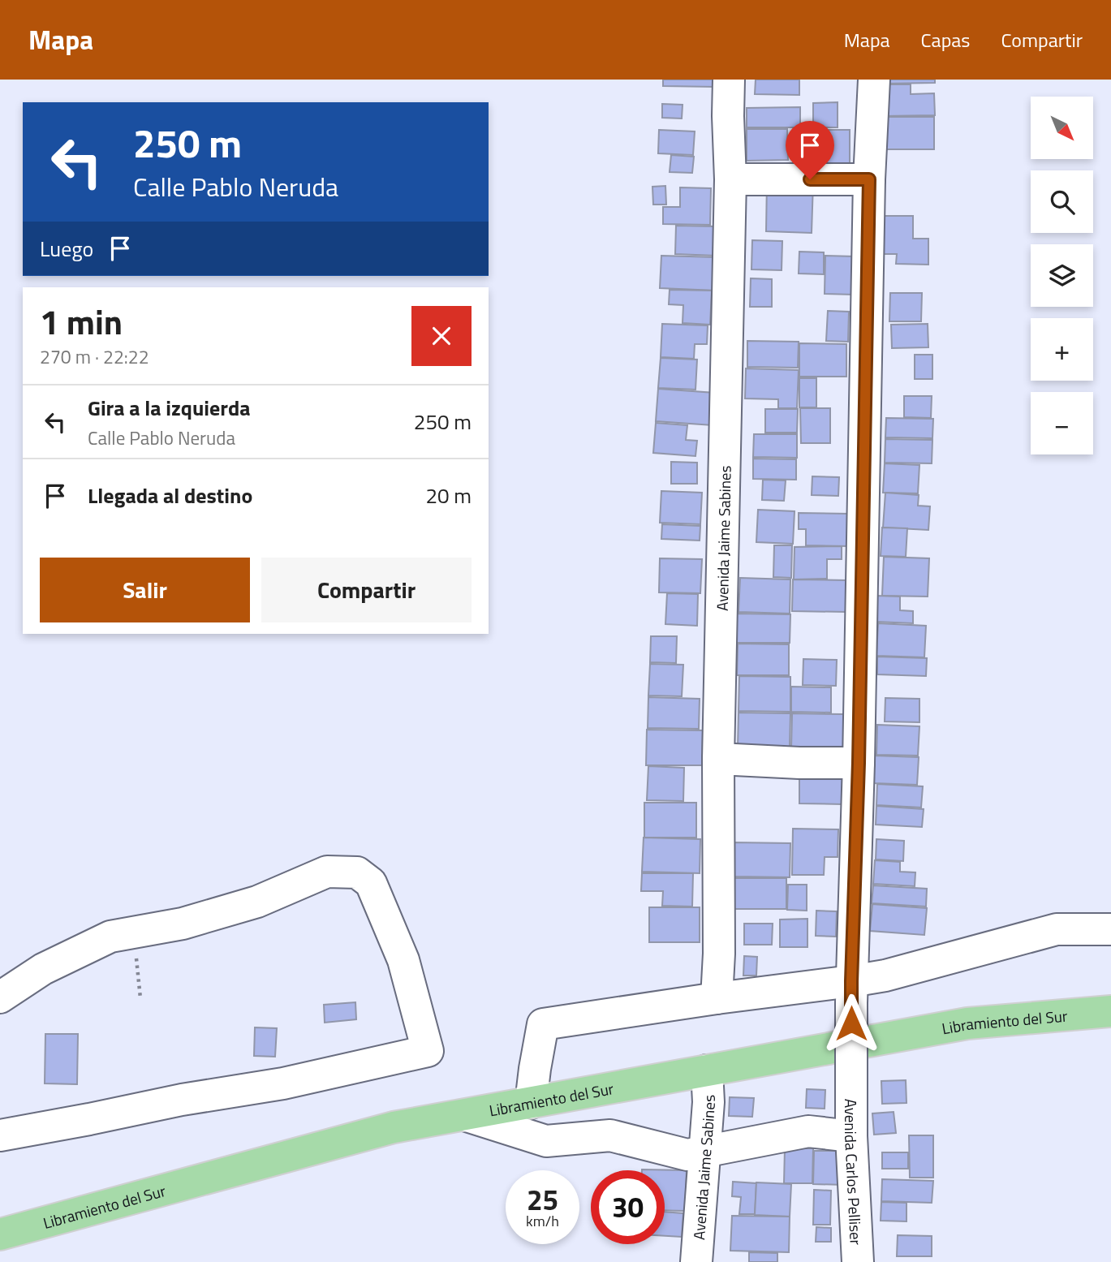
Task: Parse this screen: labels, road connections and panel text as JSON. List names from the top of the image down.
{
  "streets": {
    "main road": ["Libramiento del Sur"],
    "street": ["Avenida Jaime Sabines", "Avenida Carlos Pelliser"]
  },
  "crossings": [
    ["Avenida Jaime Sabines", "Libramiento del Sur"]
  ],
  "north": "bottom right",
  "page": {
    "header": "Mapa",
    "nav": ["Mapa", "Capas", "Compartir"],
    "map_buttons": ["+", "−"],
    "turn": ["250 m", "Calle Pablo Neruda"],
    "then": "Luego",
    "heading": ["1 min", "270 m · 22:22"],
    "list": [
      {
        "name": "Gira a la izquierda",
        "note": "Calle Pablo Neruda",
        "value": "250 m"
      },
      {
        "name": "Llegada al destino",
        "value": "20 m"
      }
    ],
    "buttons": ["Salir", "Compartir"],
    "speed": "25 km/h",
    "limit": "30"
  }
}
